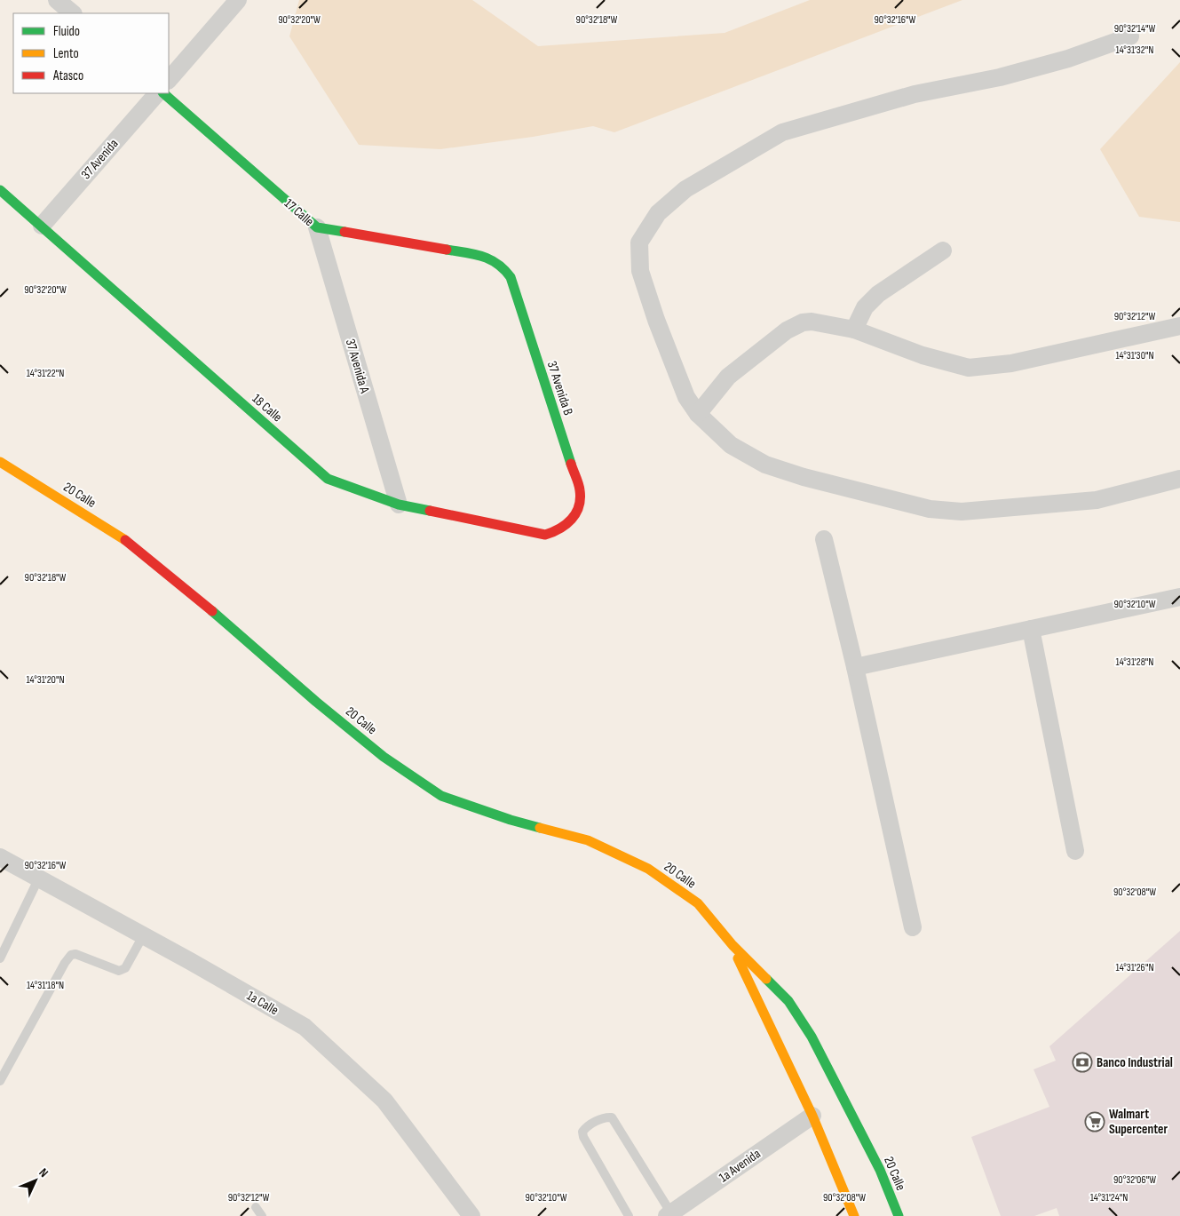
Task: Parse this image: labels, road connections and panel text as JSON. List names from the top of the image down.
{
  "streets": {
    "main road": [
      "17 Calle",
      "37 Avenida B",
      "18 Calle",
      "20 Calle"
    ],
    "street": [
      "37 Avenida",
      "37 Avenida A",
      "1a Calle",
      "1a Avenida"
    ]
  },
  "crossings": [
    ["37 Avenida", "18 Calle"],
    ["17 Calle", "37 Avenida A"],
    ["17 Calle", "37 Avenida B"],
    ["37 Avenida A", "18 Calle"],
    ["37 Avenida B", "18 Calle"],
    ["20 Calle", "1a Avenida"]
  ],
  "places": {
    "bank": ["Banco Industrial"],
    "supermarket": ["Walmart Supercenter"]
  },
  "legend": ["Fluido", "Lento", "Atasco"],
  "north": "top right",
  "coordinates": [
    "90°32'20\"W",
    "90°32'18\"W",
    "90°32'16\"W",
    "90°32'14\"W",
    "14°31'32\"N",
    "90°32'12\"W",
    "14°31'30\"N",
    "14°31'22\"N",
    "90°32'10\"W",
    "14°31'28\"N",
    "14°31'20\"N",
    "90°32'08\"W",
    "14°31'26\"N",
    "14°31'18\"N",
    "90°32'06\"W",
    "14°31'24\"N"
  ]
}
